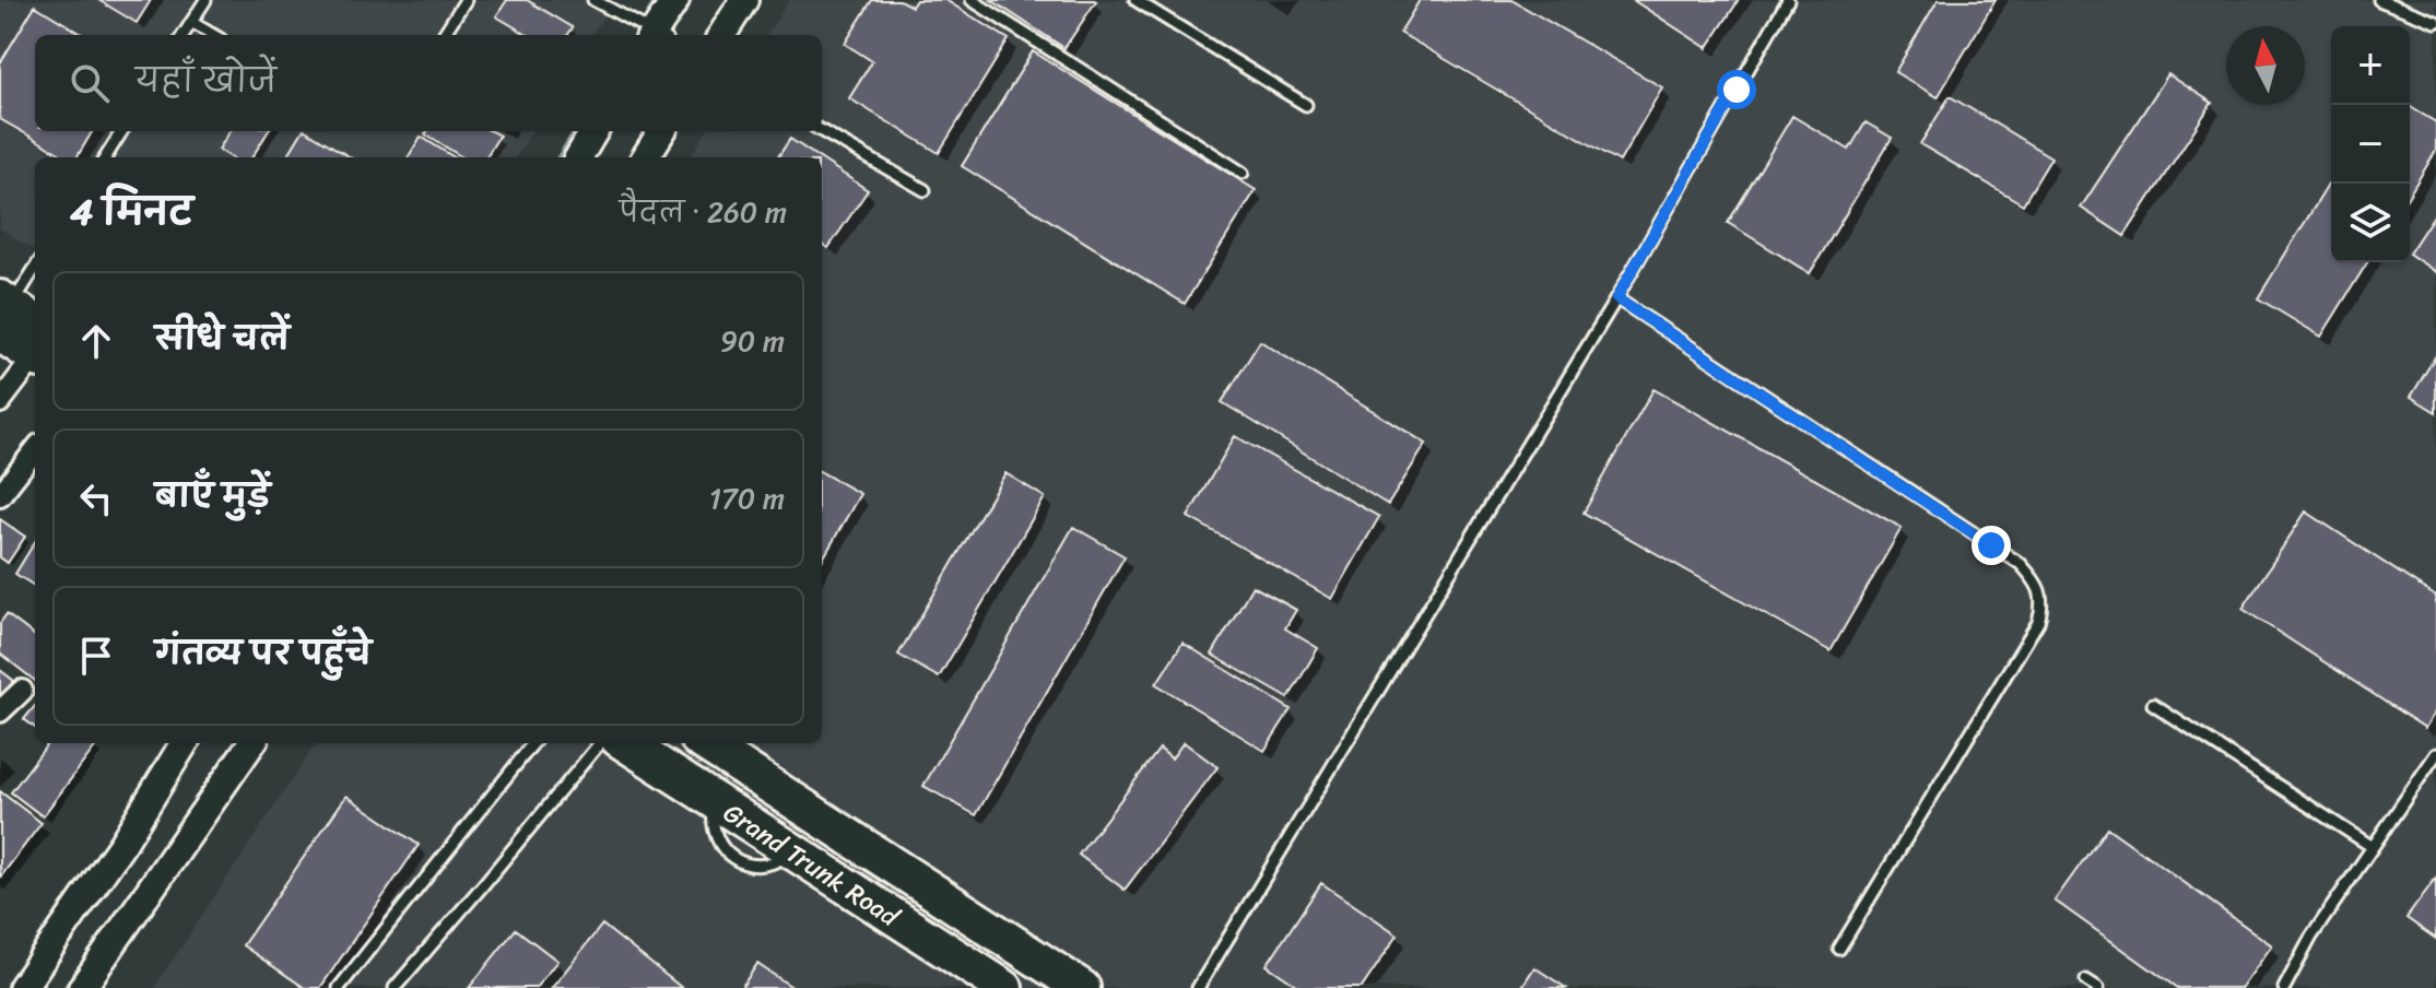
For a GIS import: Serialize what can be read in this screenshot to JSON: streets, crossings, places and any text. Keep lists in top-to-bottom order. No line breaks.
{"streets":{"highway":["Grand Trunk Road"]},"north":"top","page":{"map_buttons":["+","−"],"search":"यहाँ खोजें","heading":["4 मिनट","पैदल · 260 m"],"list":[["सीधे चलें","90 m"],["बाएँ मुड़ें","170 m"],"गंतव्य पर पहुँचे"]}}
